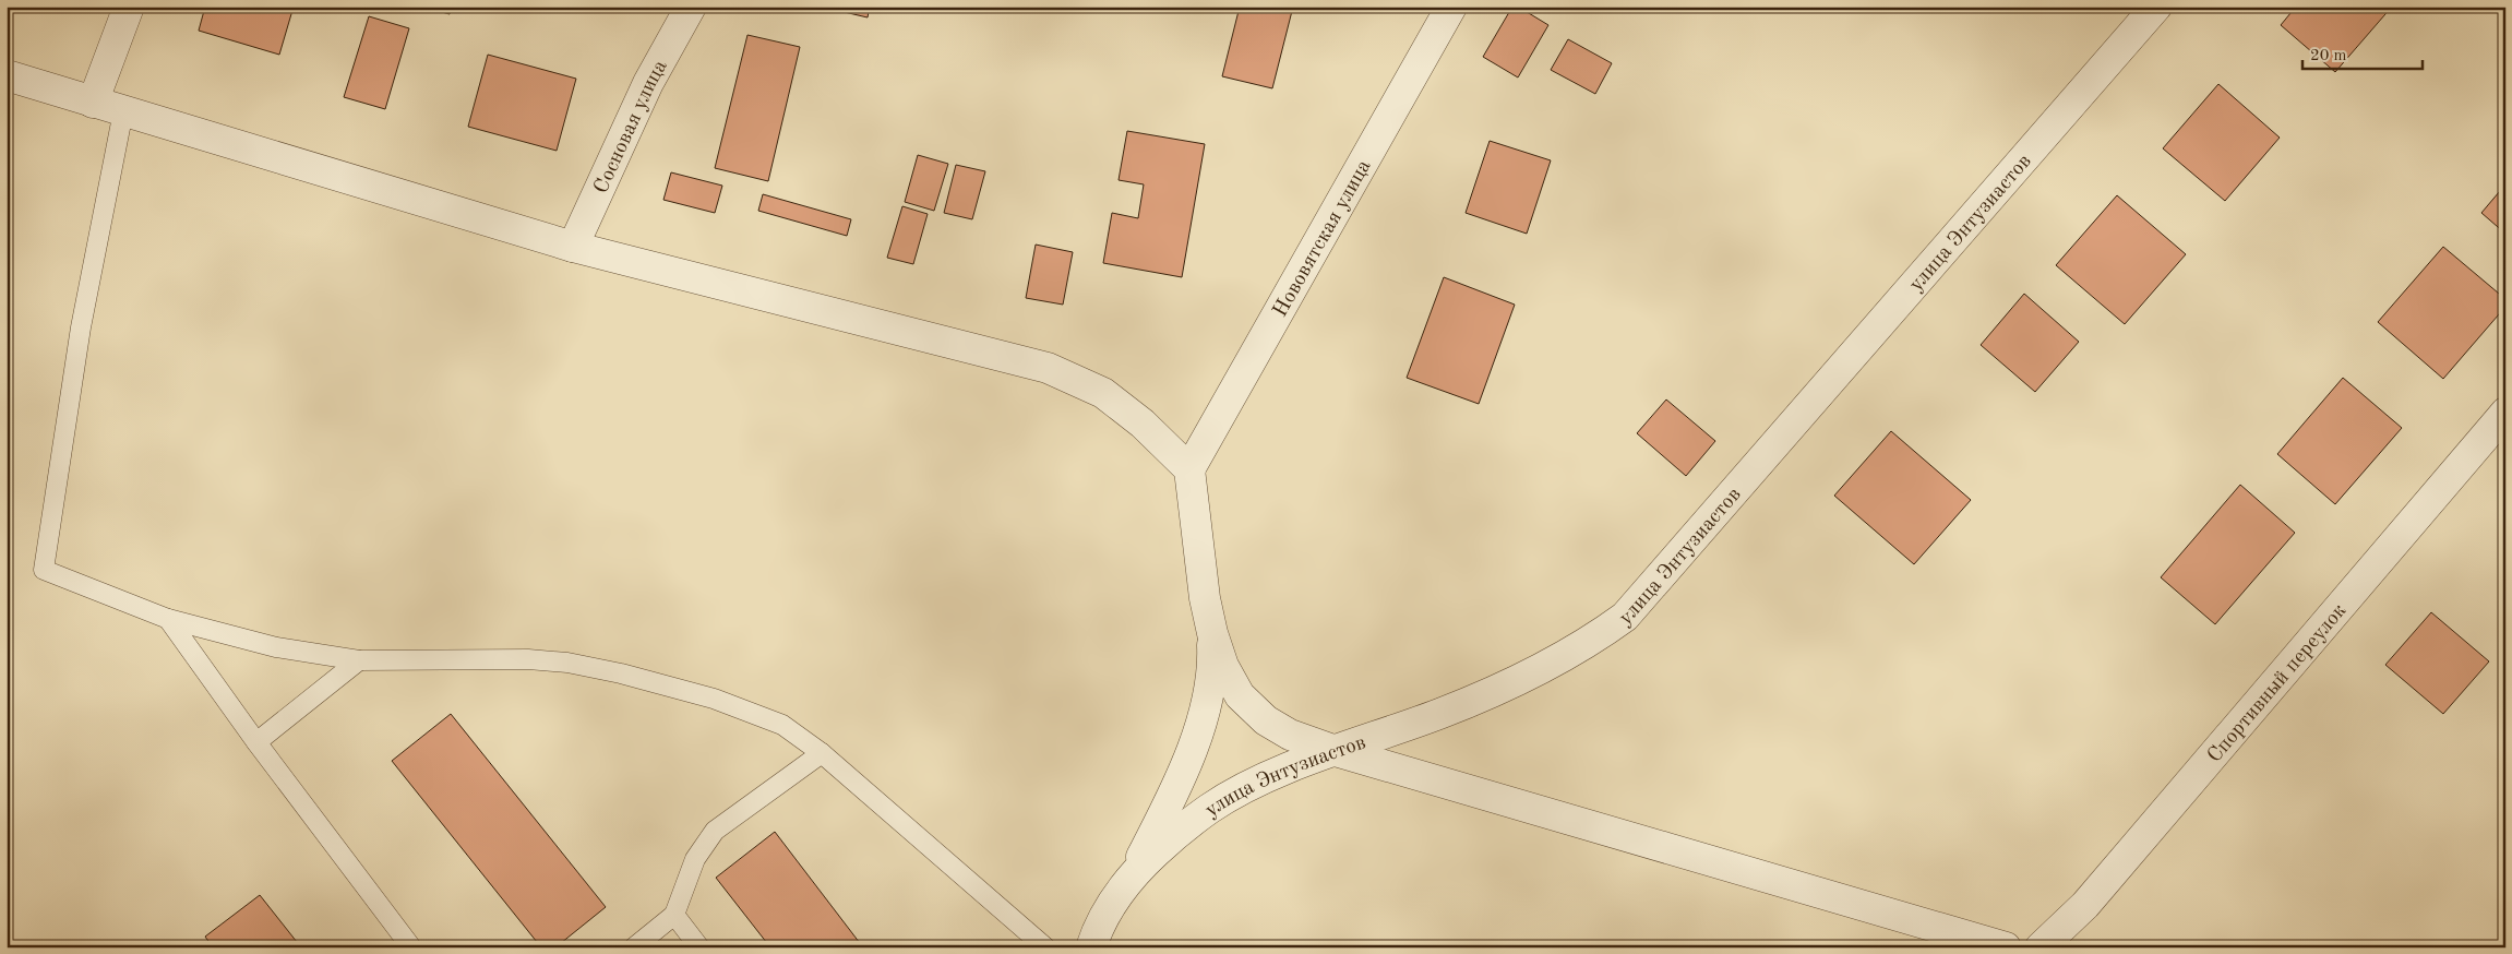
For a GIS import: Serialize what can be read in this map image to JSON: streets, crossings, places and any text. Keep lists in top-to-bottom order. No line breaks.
{"streets":{"street":["Сосновая улица","улица Энтузиастов","Нововятская улица","Спортивный переулок"]},"scale_bar":"20 m"}
